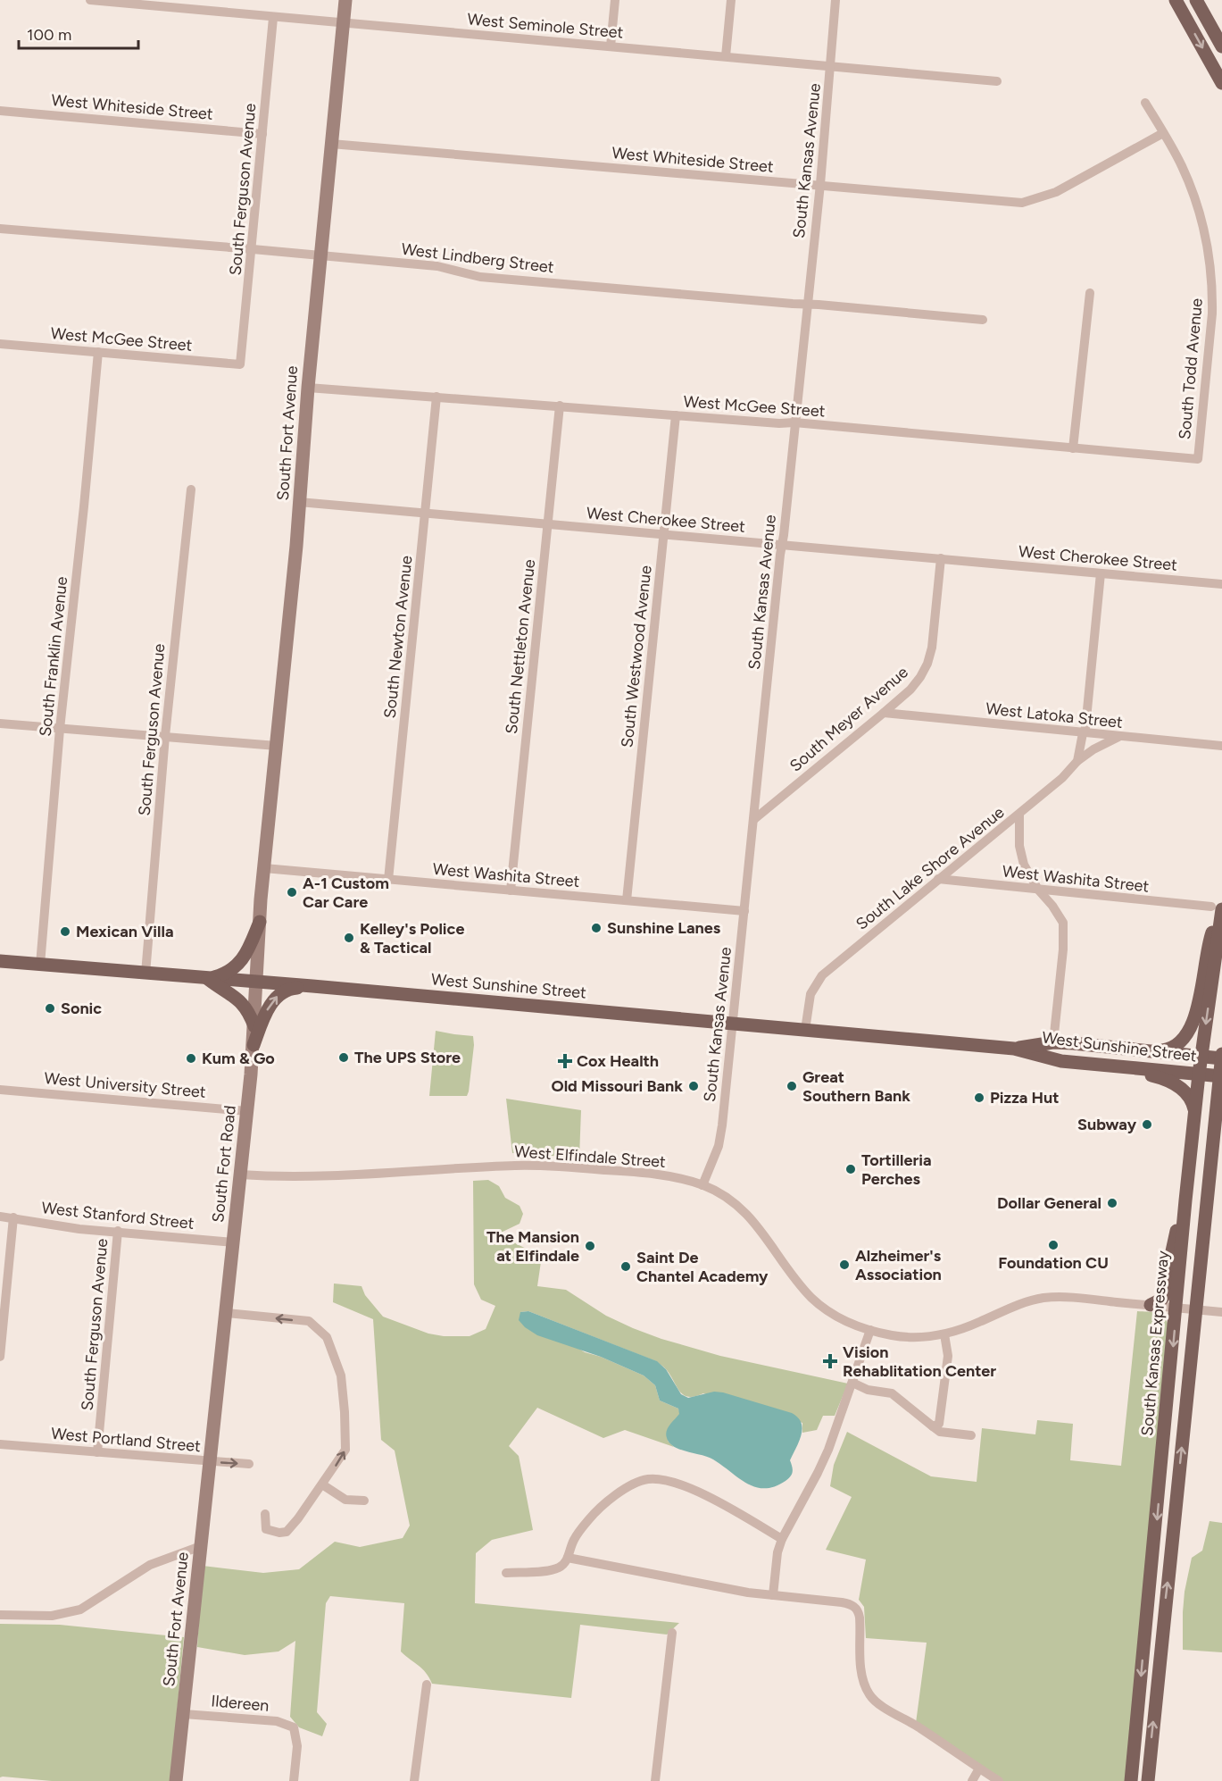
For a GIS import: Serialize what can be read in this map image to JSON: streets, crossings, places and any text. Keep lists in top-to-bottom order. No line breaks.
{"streets":{"main road":["West Sunshine Street","South Kansas Expressway"],"street":["West Seminole Street","West Whiteside Street","South Kansas Avenue","South Ferguson Avenue","West Lindberg Street","West McGee Street","South Todd Avenue","South Fort Avenue","West Cherokee Street","South Newton Avenue","South Nettleton Avenue","South Franklin Avenue","South Westwood Avenue","West Latoka Street","South Meyer Avenue","South Lake Shore Avenue","West Washita Street","West University Street","West Elfindale Street","South Fort Road","West Stanford Street","West Portland Street","Ildereen"]},"crossings":[["West Seminole Street","South Kansas Avenue"],["West Seminole Street","South Ferguson Avenue"],["West Seminole Street","South Fort Avenue"],["West Whiteside Street","South Kansas Avenue"],["West Whiteside Street","South Ferguson Avenue"],["West Whiteside Street","South Todd Avenue"],["West Whiteside Street","South Fort Avenue"],["South Kansas Avenue","West Lindberg Street"],["South Kansas Avenue","West McGee Street"],["South Kansas Avenue","West Cherokee Street"],["South Kansas Avenue","South Meyer Avenue"],["South Kansas Avenue","West Washita Street"],["South Kansas Avenue","West Sunshine Street"],["South Kansas Avenue","West Elfindale Street"],["South Ferguson Avenue","West Lindberg Street"],["South Ferguson Avenue","West McGee Street"],["South Ferguson Avenue","West Sunshine Street"],["South Ferguson Avenue","West Stanford Street"],["South Ferguson Avenue","West Portland Street"],["West Lindberg Street","South Fort Avenue"],["West McGee Street","South Todd Avenue"],["West McGee Street","South Fort Avenue"],["West McGee Street","South Newton Avenue"],["West McGee Street","South Nettleton Avenue"],["West McGee Street","South Franklin Avenue"],["West McGee Street","South Westwood Avenue"],["South Fort Avenue","West Cherokee Street"],["South Fort Avenue","West Washita Street"],["South Fort Avenue","South Fort Road"],["South Fort Avenue","West Portland Street"],["South Fort Avenue","Ildereen"],["West Cherokee Street","South Newton Avenue"],["West Cherokee Street","South Nettleton Avenue"],["West Cherokee Street","South Westwood Avenue"],["West Cherokee Street","South Meyer Avenue"],["South Newton Avenue","West Washita Street"],["South Nettleton Avenue","West Washita Street"],["South Franklin Avenue","West Sunshine Street"],["South Westwood Avenue","West Washita Street"],["West Latoka Street","South Meyer Avenue"],["West Latoka Street","South Lake Shore Avenue"],["South Lake Shore Avenue","West Washita Street"],["South Lake Shore Avenue","West Sunshine Street"],["West Washita Street","South Fort Road"],["West Washita Street","South Kansas Expressway"],["West Sunshine Street","South Fort Road"],["West Sunshine Street","South Kansas Expressway"],["West University Street","South Fort Road"],["West Elfindale Street","South Fort Road"],["West Elfindale Street","South Kansas Expressway"],["South Fort Road","West Stanford Street"],["South Fort Road","West Portland Street"]],"places":{"other":["A-1 Custom Car Care","Sunshine Lanes","Mexican Villa","Kelley's Police & Tactical","Sonic","The UPS Store","Kum & Go","Old Missouri Bank","Great Southern Bank","Pizza Hut","Subway","Tortilleria Perches","Dollar General","Foundation CU","The Mansion at Elfindale","Alzheimer's Association","Saint De Chantel Academy"],"health":["Cox Health","Vision Rehablitation Center"]},"scale_bar":"100 m"}
